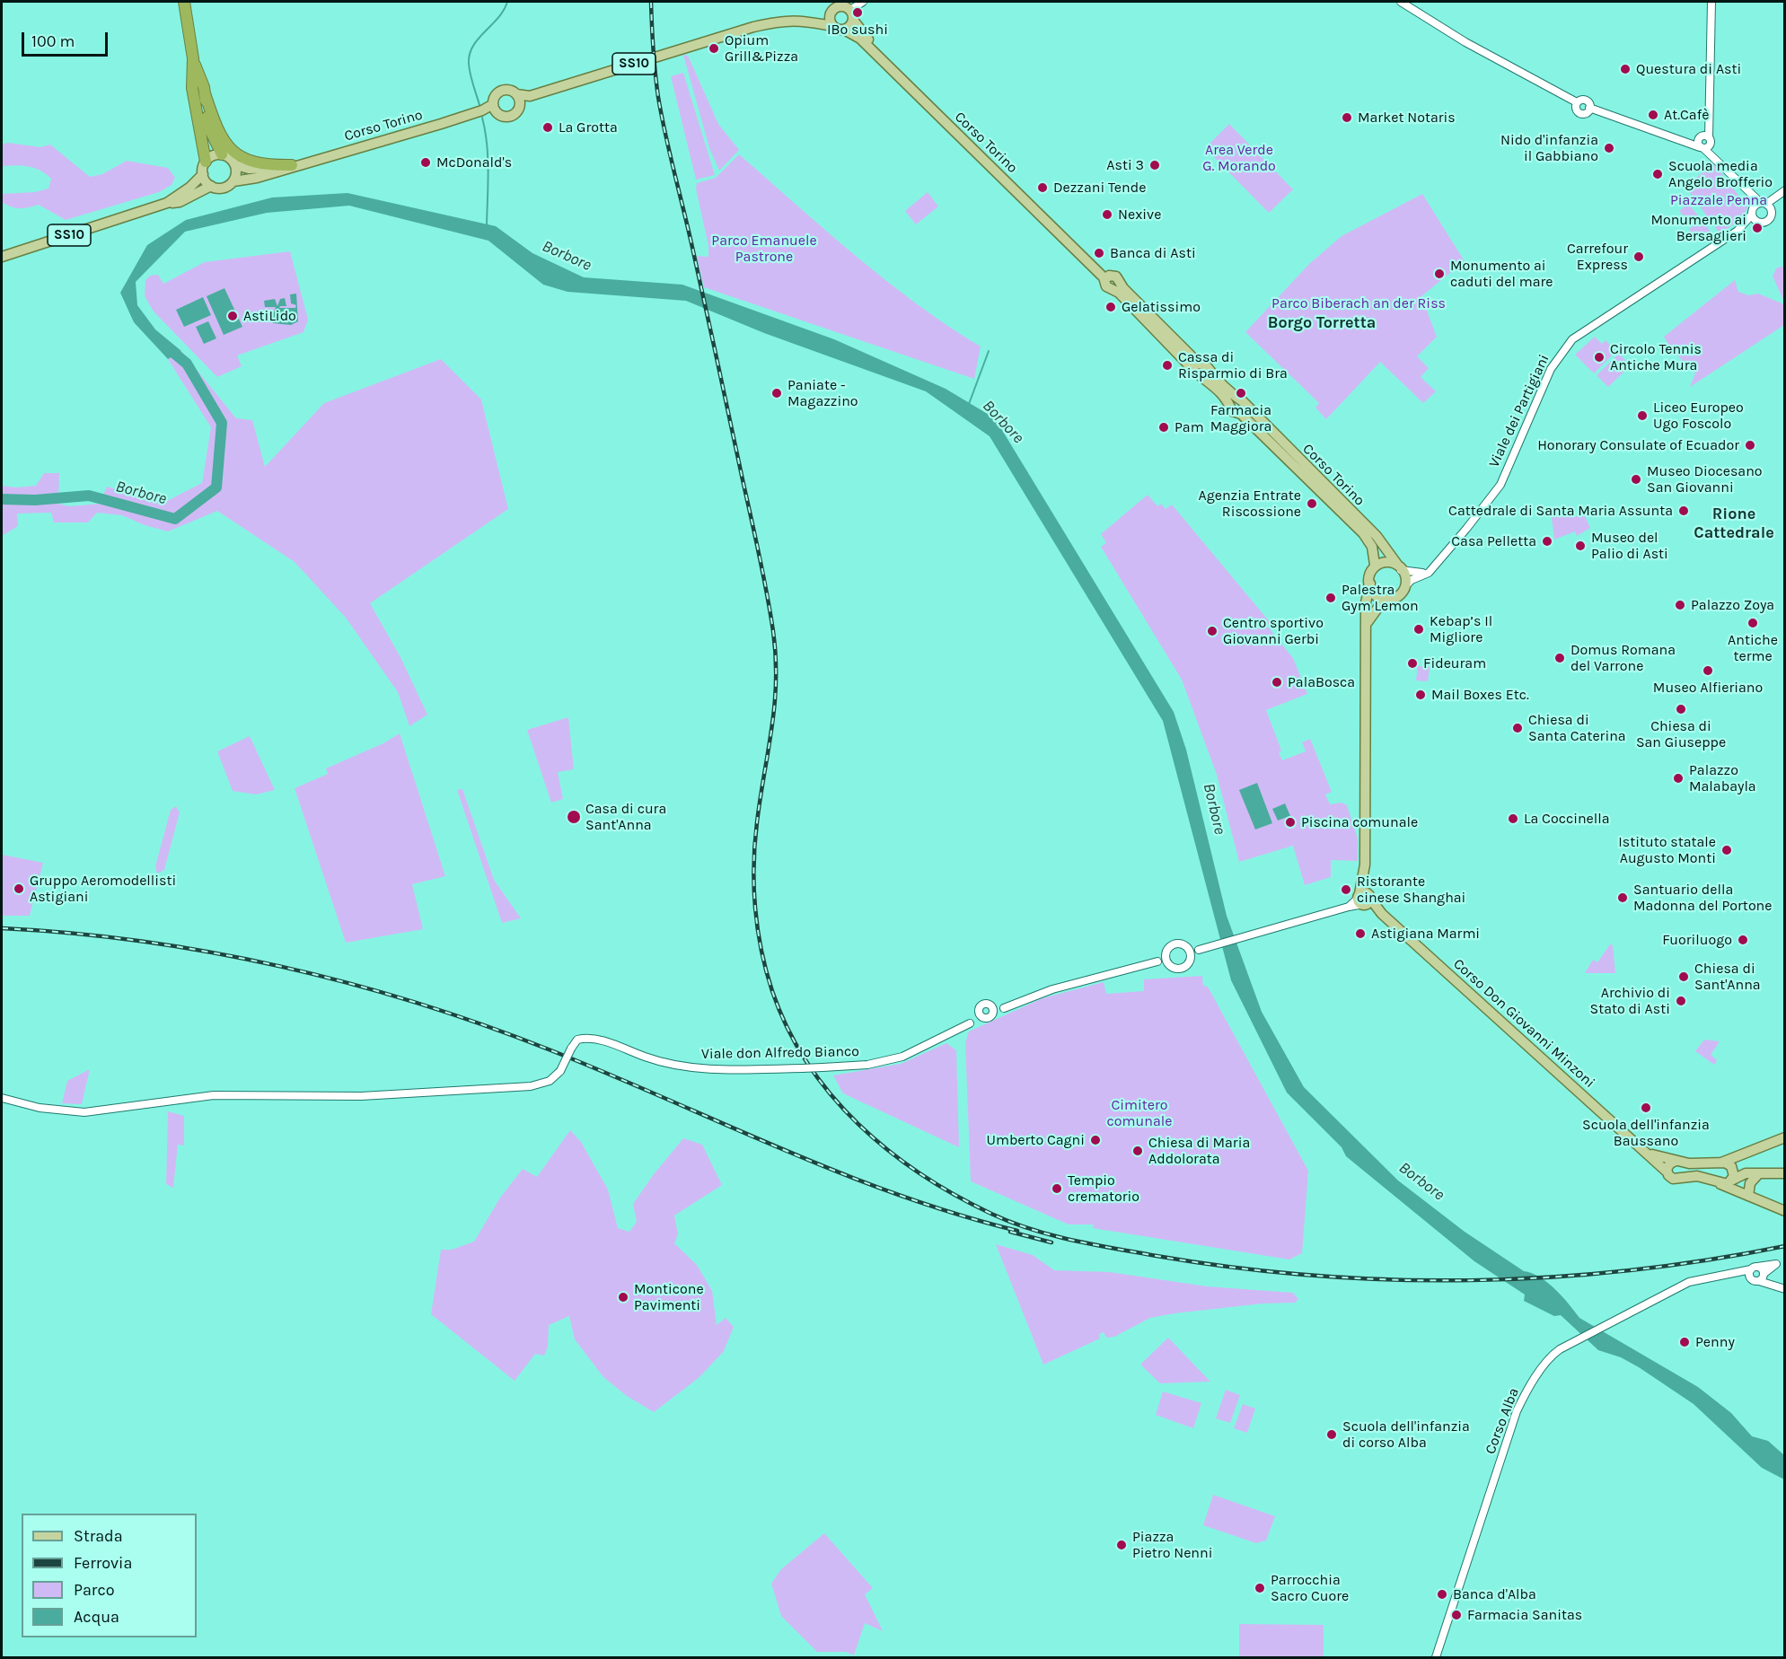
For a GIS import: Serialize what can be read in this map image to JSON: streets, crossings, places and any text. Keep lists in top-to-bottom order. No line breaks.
{"streets":{"main road":["SS10","Corso Torino","Corso Don Giovanni Minzoni"],"street":["Viale dei Partigiani","Viale don Alfredo Bianco","Corso Alba"]},"crossings":[["Corso Torino","Viale dei Partigiani"],["Corso Torino","Corso Don Giovanni Minzoni"],["Viale dei Partigiani","Corso Don Giovanni Minzoni"]],"districts":["Borgo Torretta","Rione Cattedrale"],"water":["Borbore"],"parks":["Area Verde G. Morando","Piazzale Penna","Parco Emanuele Pastrone","Parco Biberach an der Riss","Cimitero comunale"],"places":["IBo sushi","Opium Grill&Pizza","Questura di Asti","At.Cafè","Market Notaris","La Grotta","Nido d'infanzia il Gabbiano","McDonald's","Asti 3","Scuola media Angelo Brofferio","Dezzani Tende","Nexive","Monumento ai Bersaglieri","Banca di Asti","Carrefour Express","Monumento ai caduti del mare","Gelatissimo","AstiLido","Circolo Tennis Antiche Mura","Cassa di Risparmio di Bra","Paniate - Magazzino","Farmacia Maggiora","Liceo Europeo Ugo Foscolo","Pam","Honorary Consulate of Ecuador","Museo Diocesano San Giovanni","Agenzia Entrate Riscossione","Cattedrale di Santa Maria Assunta","Casa Pelletta","Museo del Palio di Asti","Palestra Gym Lemon","Palazzo Zoya","Antiche terme","Kebap’s Il Migliore","Centro sportivo Giovanni Gerbi","Domus Romana del Varrone","Fideuram","Museo Alfieriano","PalaBosca","Mail Boxes Etc.","Chiesa di San Giuseppe","Chiesa di Santa Caterina","Palazzo Malabayla","Casa di cura Sant'Anna","La Coccinella","Piscina comunale","Istituto statale Augusto Monti","Gruppo Aeromodellisti Astigiani","Ristorante cinese Shanghai","Santuario della Madonna del Portone","Astigiana Marmi","Fuoriluogo","Chiesa di Sant'Anna","Archivio di Stato di Asti","Scuola dell'infanzia Baussano","Umberto Cagni","Chiesa di Maria Addolorata","Tempio crematorio","Monticone Pavimenti","Penny","Scuola dell'infanzia di corso Alba","Piazza Pietro Nenni","Parrocchia Sacro Cuore","Banca d'Alba","Farmacia Sanitas"],"legend":["Strada","Ferrovia","Parco","Acqua"],"scale_bar":"100 m"}
